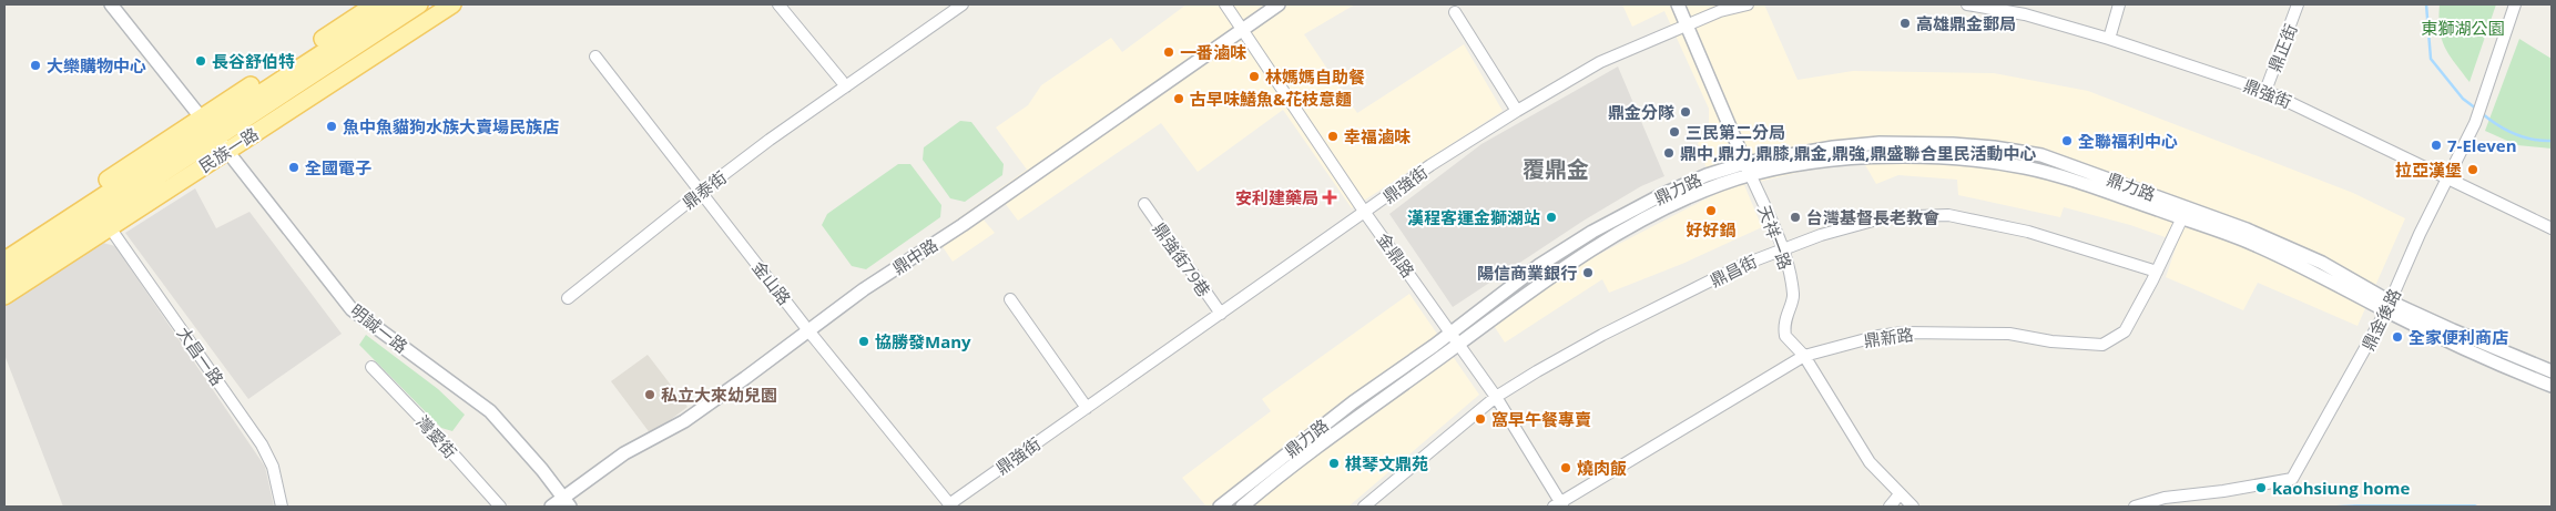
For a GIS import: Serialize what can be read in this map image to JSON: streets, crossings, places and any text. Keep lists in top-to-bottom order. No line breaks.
{"streets":{"main road":["民族一路"],"street":["鼎正街","鼎強街","鼎力路","鼎泰街","天祥一路","金鼎路","鼎中路","鼎強街79巷","鼎昌街","金山路","鼎金後路","明誠一路","鼎新路","大昌一路","灣愛街"]},"crossings":[["鼎正街","鼎強街"],["鼎強街","天祥一路"],["鼎強街","金鼎路"],["鼎強街","鼎強街79巷"],["鼎強街","金山路"],["鼎強街","鼎金後路"],["民族一路","明誠一路"],["民族一路","大昌一路"],["鼎力路","天祥一路"],["鼎力路","金鼎路"],["鼎力路","鼎金後路"],["鼎力路","鼎新路"],["鼎泰街","金山路"],["天祥一路","鼎昌街"],["天祥一路","鼎新路"],["金鼎路","鼎中路"],["金鼎路","鼎昌街"],["金鼎路","鼎新路"],["鼎中路","金山路"],["鼎中路","明誠一路"],["鼎昌街","鼎新路"]],"districts":["覆鼎金"],"parks":["東獅湖公園"],"places":{"other":["高雄鼎金郵局","一番滷味","長谷舒伯特","大樂購物中心","林媽媽自助餐","古早味鱔魚&花枝意麵","鼎金分隊","魚中魚貓狗水族大賣場民族店","三民第二分局","幸福滷味","全聯福利中心","7-Eleven","鼎中,鼎力,鼎膝,鼎金,鼎強,鼎盛聯合里民活動中心","全國電子","拉亞漢堡","好好鍋","漢程客運金獅湖站","台灣基督長老教會","陽信商業銀行","全家便利商店","協勝發Many","私立大來幼兒園","窩早午餐專賣","棋琴文鼎苑","燒肉飯","kaohsiung home"],"health":["安利建藥局"]}}
